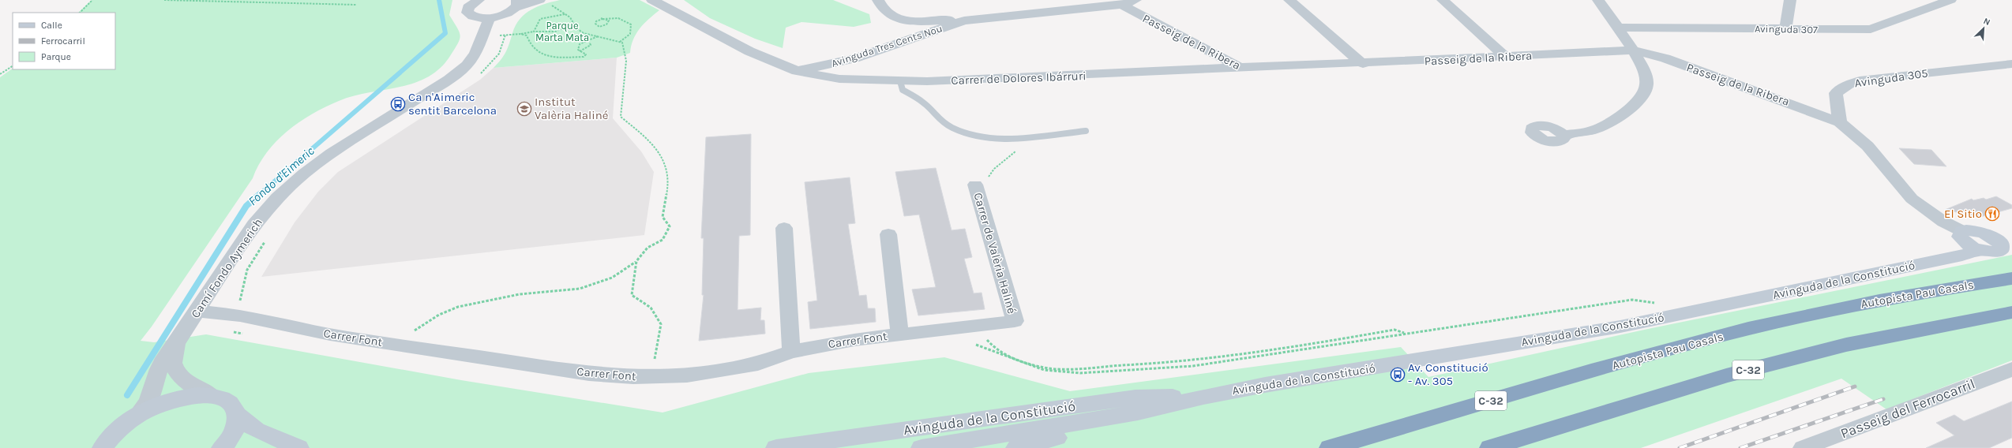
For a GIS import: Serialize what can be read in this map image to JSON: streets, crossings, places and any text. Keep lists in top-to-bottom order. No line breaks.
{"streets":{"highway":["Autopista Pau Casals","C-32"],"street":["Avinguda 307","Passeig de la Ribera","Avinguda Tres Cents Nou","Carrer de Dolores Ibárruri","Avinguda 305","Carrer de Valèria Haliné","Camí Fondo Aymerich","Avinguda de la Constitució","Carrer Font","Passeig del Ferrocarril"]},"crossings":[["Passeig de la Ribera","Avinguda Tres Cents Nou"],["Passeig de la Ribera","Carrer de Dolores Ibárruri"],["Passeig de la Ribera","Avinguda 305"],["Avinguda Tres Cents Nou","Carrer de Dolores Ibárruri"],["Carrer de Valèria Haliné","Carrer Font"],["Camí Fondo Aymerich","Carrer Font"]],"water":["Fondo d'Eimeric"],"parks":["Parque Marta Mata"],"places":{"bus stop":["Ca n'Aimeric sentit Barcelona","Av. Constitució - Av. 305"],"school or university":["Institut Valèria Haliné"],"restaurant":["El Sitio"]},"legend":["Calle","Ferrocarril","Parque"],"north":"top right"}
